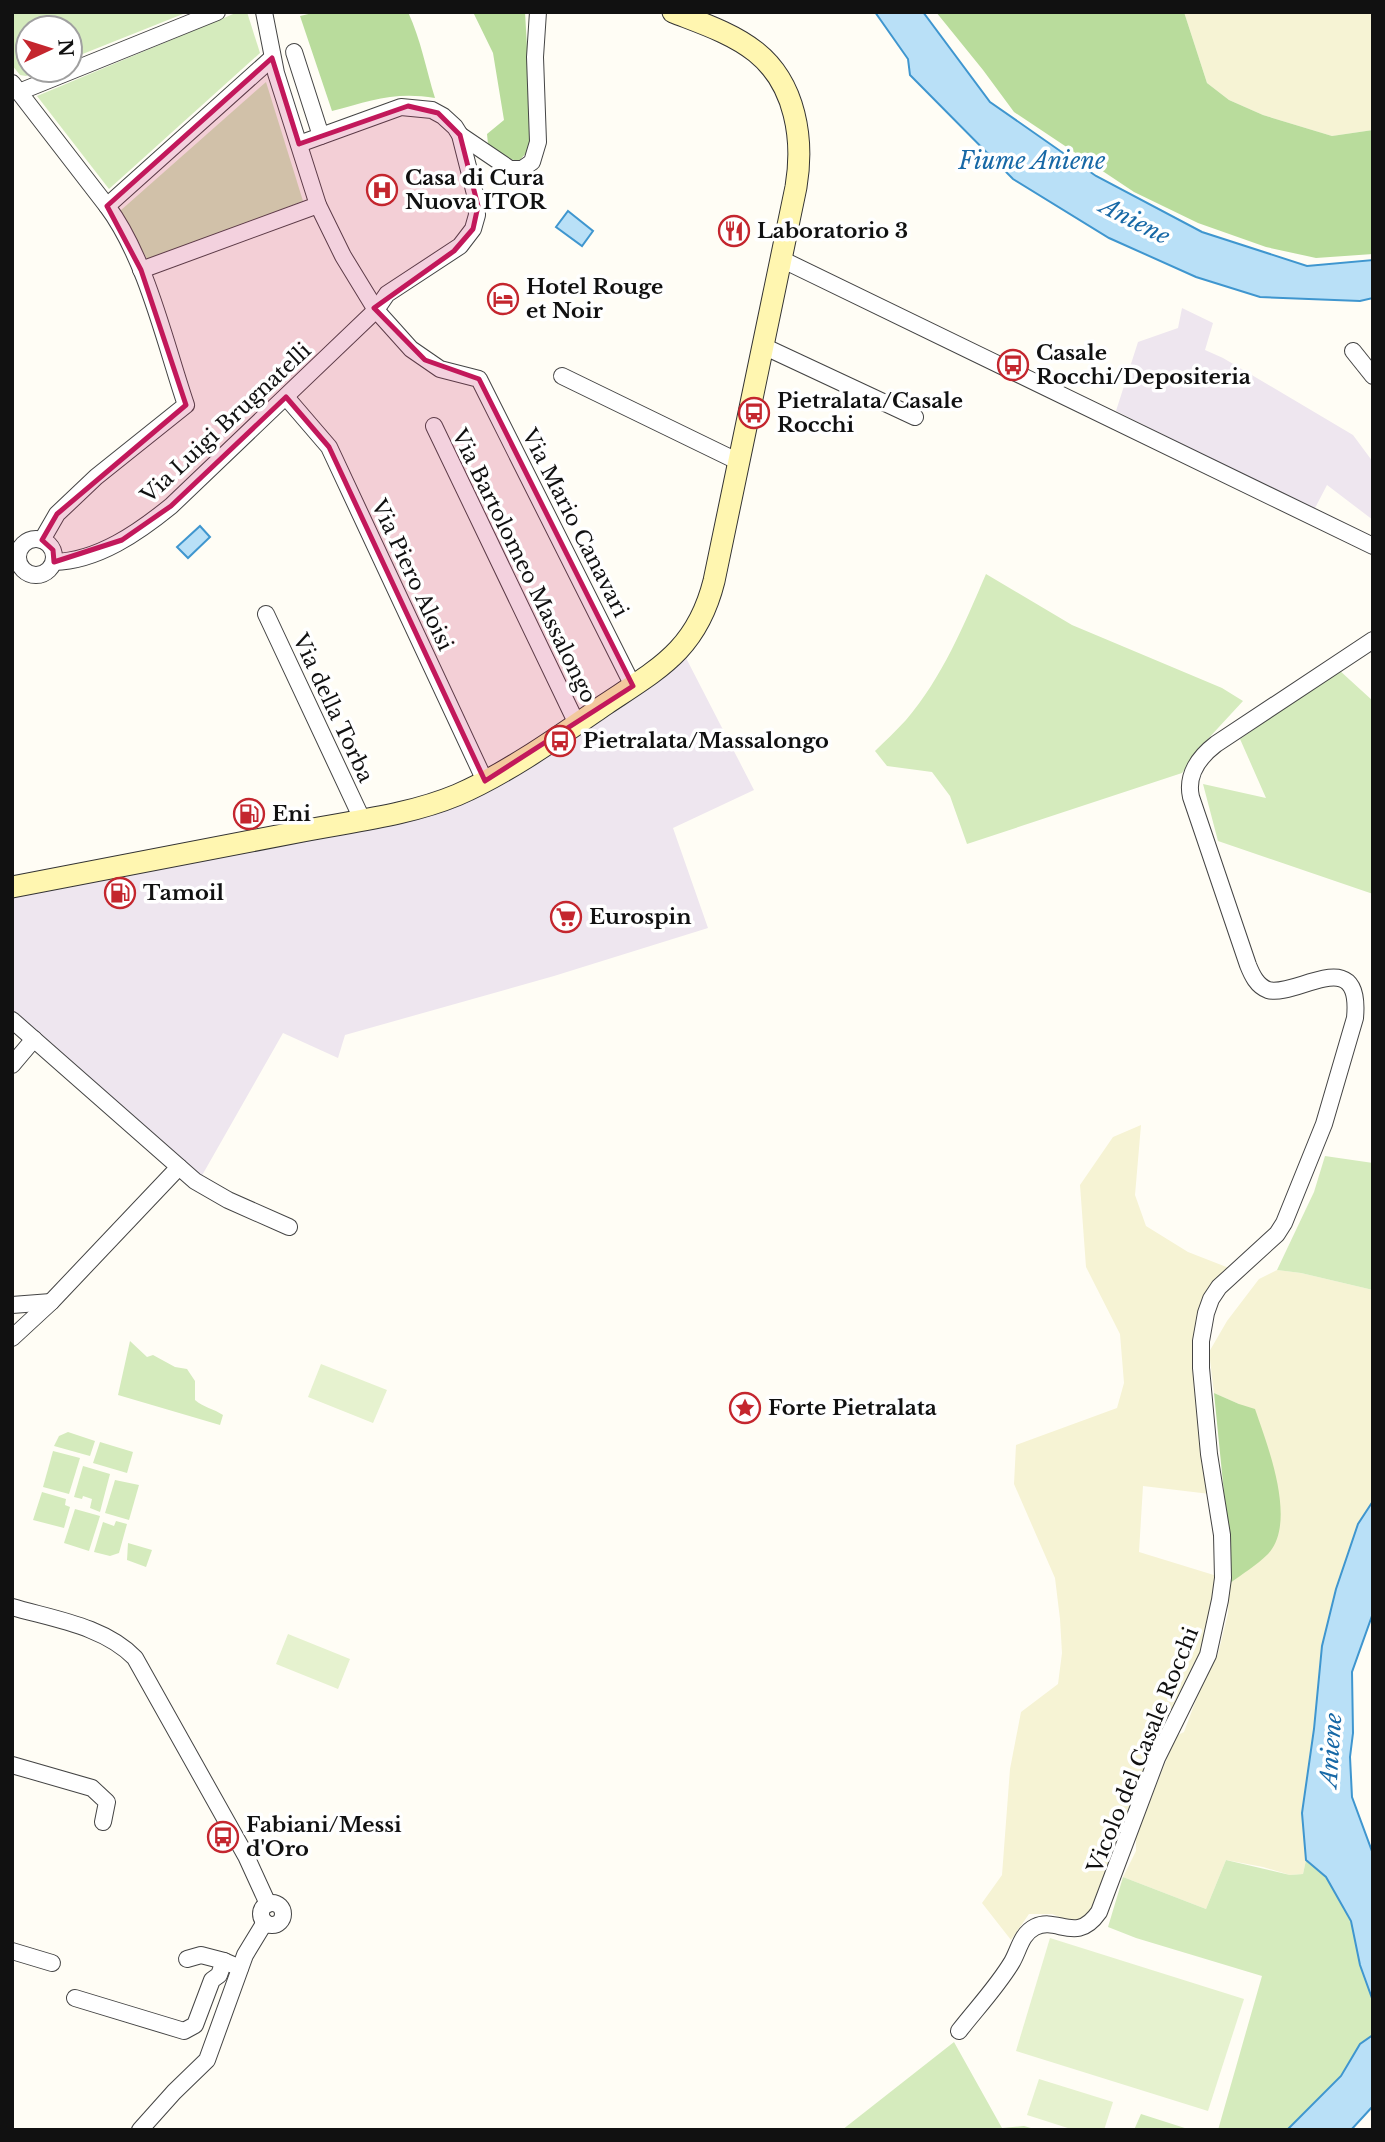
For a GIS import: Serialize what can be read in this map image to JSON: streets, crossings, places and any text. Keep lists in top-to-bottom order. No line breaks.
{"streets":{"street":["Via Luigi Brugnatelli","Via Mario Canavari","Via Bartolomeo Massalongo","Via Piero Aloisi","Via della Torba","Vicolo del Casale Rocchi"]},"crossings":[["Via Luigi Brugnatelli","Via Mario Canavari"],["Via Luigi Brugnatelli","Via Piero Aloisi"]],"water":["Fiume Aniene","Aniene"],"places":{"hospital":["Casa di Cura Nuova ITOR"],"restaurant":["Laboratorio 3"],"hotel":["Hotel Rouge et Noir"],"bus stop":["Casale Rocchi/Depositeria","Pietralata/Casale Rocchi","Pietralata/Massalongo","Fabiani/Messi d'Oro"],"fuel station":["Eni","Tamoil"],"supermarket":["Eurospin"],"place":["Forte Pietralata"]},"north":"right"}
